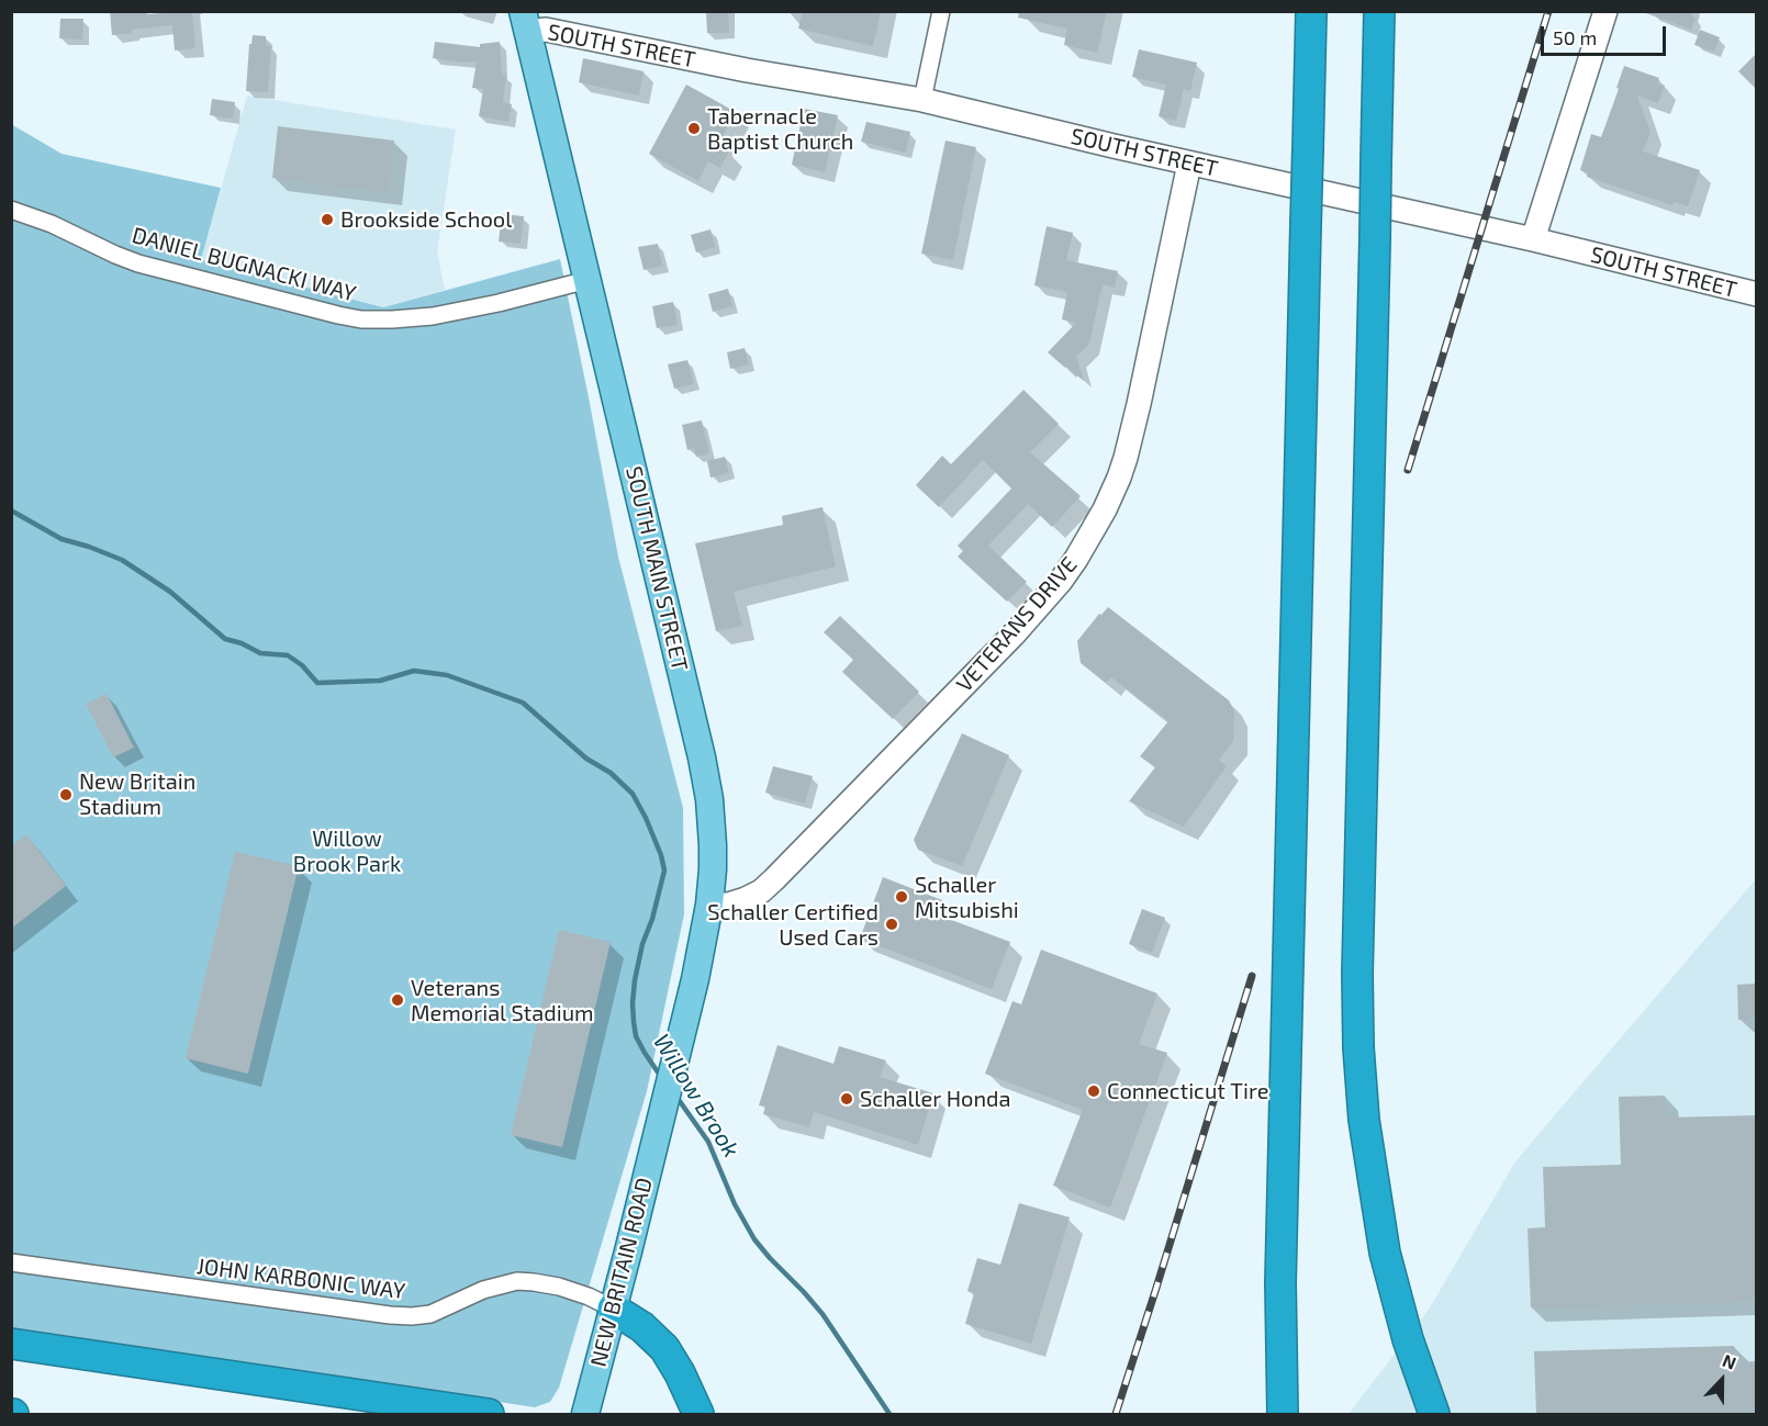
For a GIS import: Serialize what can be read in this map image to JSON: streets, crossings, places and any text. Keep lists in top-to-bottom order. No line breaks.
{"streets":{"main road":["SOUTH STREET","SOUTH MAIN STREET","VETERANS DRIVE","NEW BRITAIN ROAD"],"street":["DANIEL BUGNACKI WAY","JOHN KARBONIC WAY"]},"crossings":[["SOUTH STREET","SOUTH MAIN STREET"],["SOUTH STREET","VETERANS DRIVE"],["DANIEL BUGNACKI WAY","SOUTH MAIN STREET"],["SOUTH MAIN STREET","VETERANS DRIVE"],["SOUTH MAIN STREET","NEW BRITAIN ROAD"],["NEW BRITAIN ROAD","JOHN KARBONIC WAY"]],"water":["Willow Brook"],"parks":["Willow Brook Park"],"places":["Tabernacle Baptist Church","Brookside School","New Britain Stadium","Schaller Mitsubishi","Schaller Certified Used Cars","Veterans Memorial Stadium","Connecticut Tire","Schaller Honda"],"scale_bar":"50 m","north":"top"}
